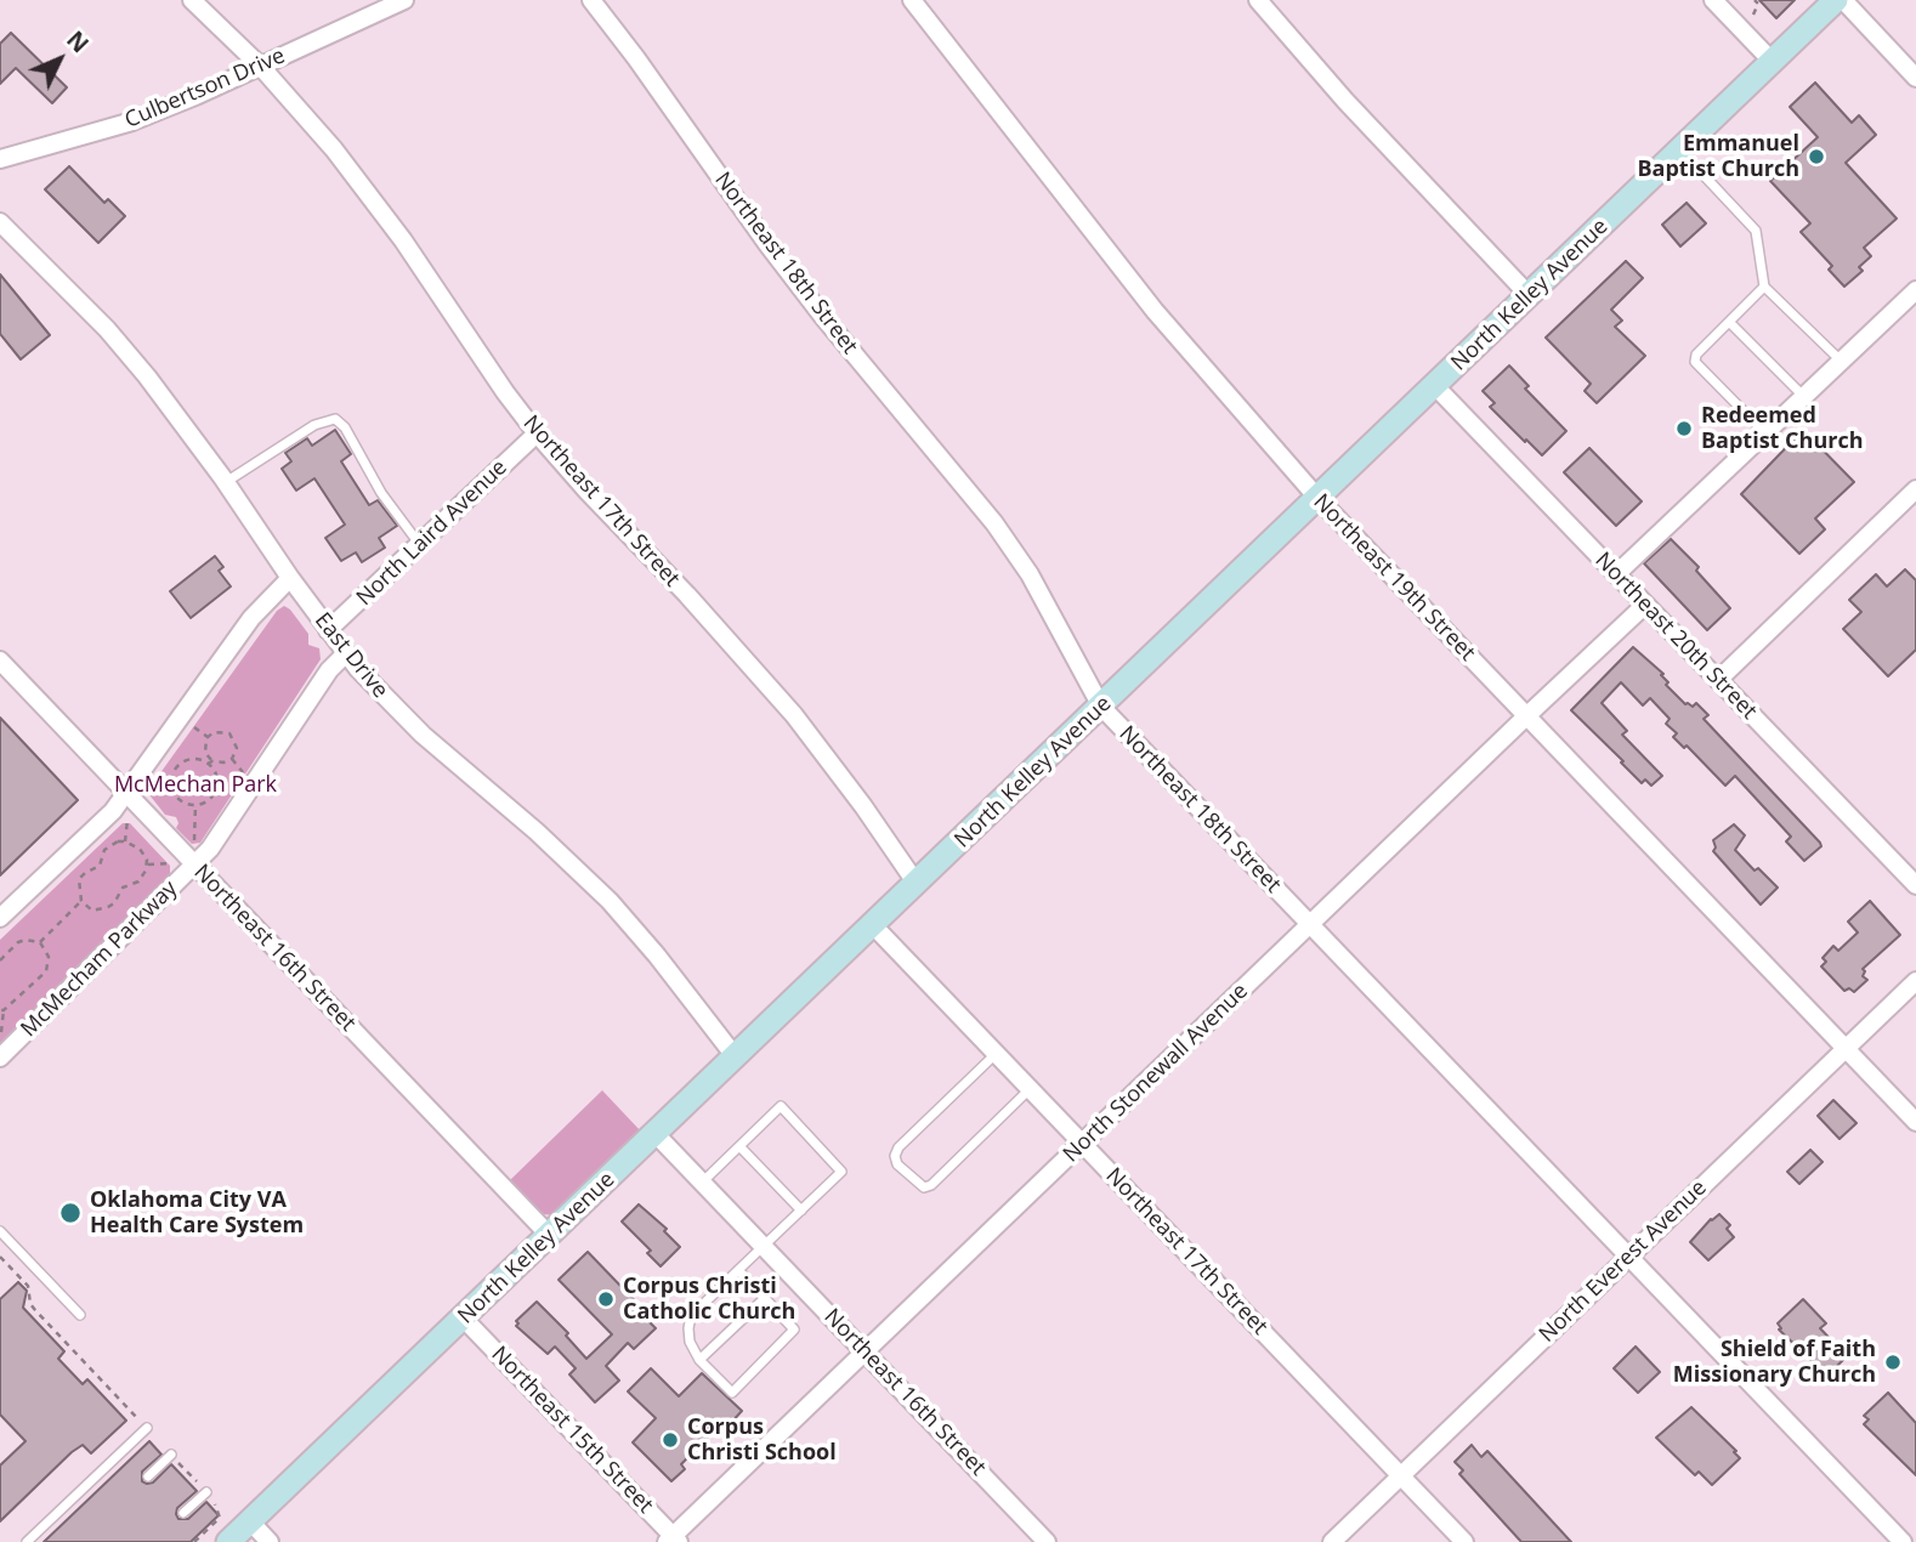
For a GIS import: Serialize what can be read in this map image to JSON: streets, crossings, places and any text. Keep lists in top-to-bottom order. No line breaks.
{"streets":{"street":["Culbertson Drive","Northeast 18th Street","North Kelley Avenue","Northeast 17th Street","North Laird Avenue","Northeast 19th Street","Northeast 20th Street","East Drive","Northeast 16th Street","McMecham Parkway","North Stonewall Avenue","North Everest Avenue","Northeast 15th Street"]},"crossings":[["Culbertson Drive","Northeast 17th Street"],["Northeast 18th Street","North Kelley Avenue"],["Northeast 18th Street","North Stonewall Avenue"],["Northeast 18th Street","North Everest Avenue"],["North Kelley Avenue","Northeast 17th Street"],["North Kelley Avenue","Northeast 19th Street"],["North Kelley Avenue","Northeast 20th Street"],["North Kelley Avenue","East Drive"],["North Kelley Avenue","Northeast 16th Street"],["North Kelley Avenue","Northeast 15th Street"],["Northeast 17th Street","North Laird Avenue"],["Northeast 17th Street","North Stonewall Avenue"],["Northeast 17th Street","North Everest Avenue"],["North Laird Avenue","East Drive"],["Northeast 19th Street","North Stonewall Avenue"],["Northeast 19th Street","North Everest Avenue"],["Northeast 20th Street","North Stonewall Avenue"],["East Drive","McMecham Parkway"],["Northeast 16th Street","McMecham Parkway"],["Northeast 16th Street","North Stonewall Avenue"],["North Stonewall Avenue","Northeast 15th Street"]],"parks":["McMechan Park"],"places":["Emmanuel Baptist Church","Redeemed Baptist Church","Oklahoma City VA Health Care System","Corpus Christi Catholic Church","Shield of Faith Missionary Church","Corpus Christi School"],"north":"top right"}
